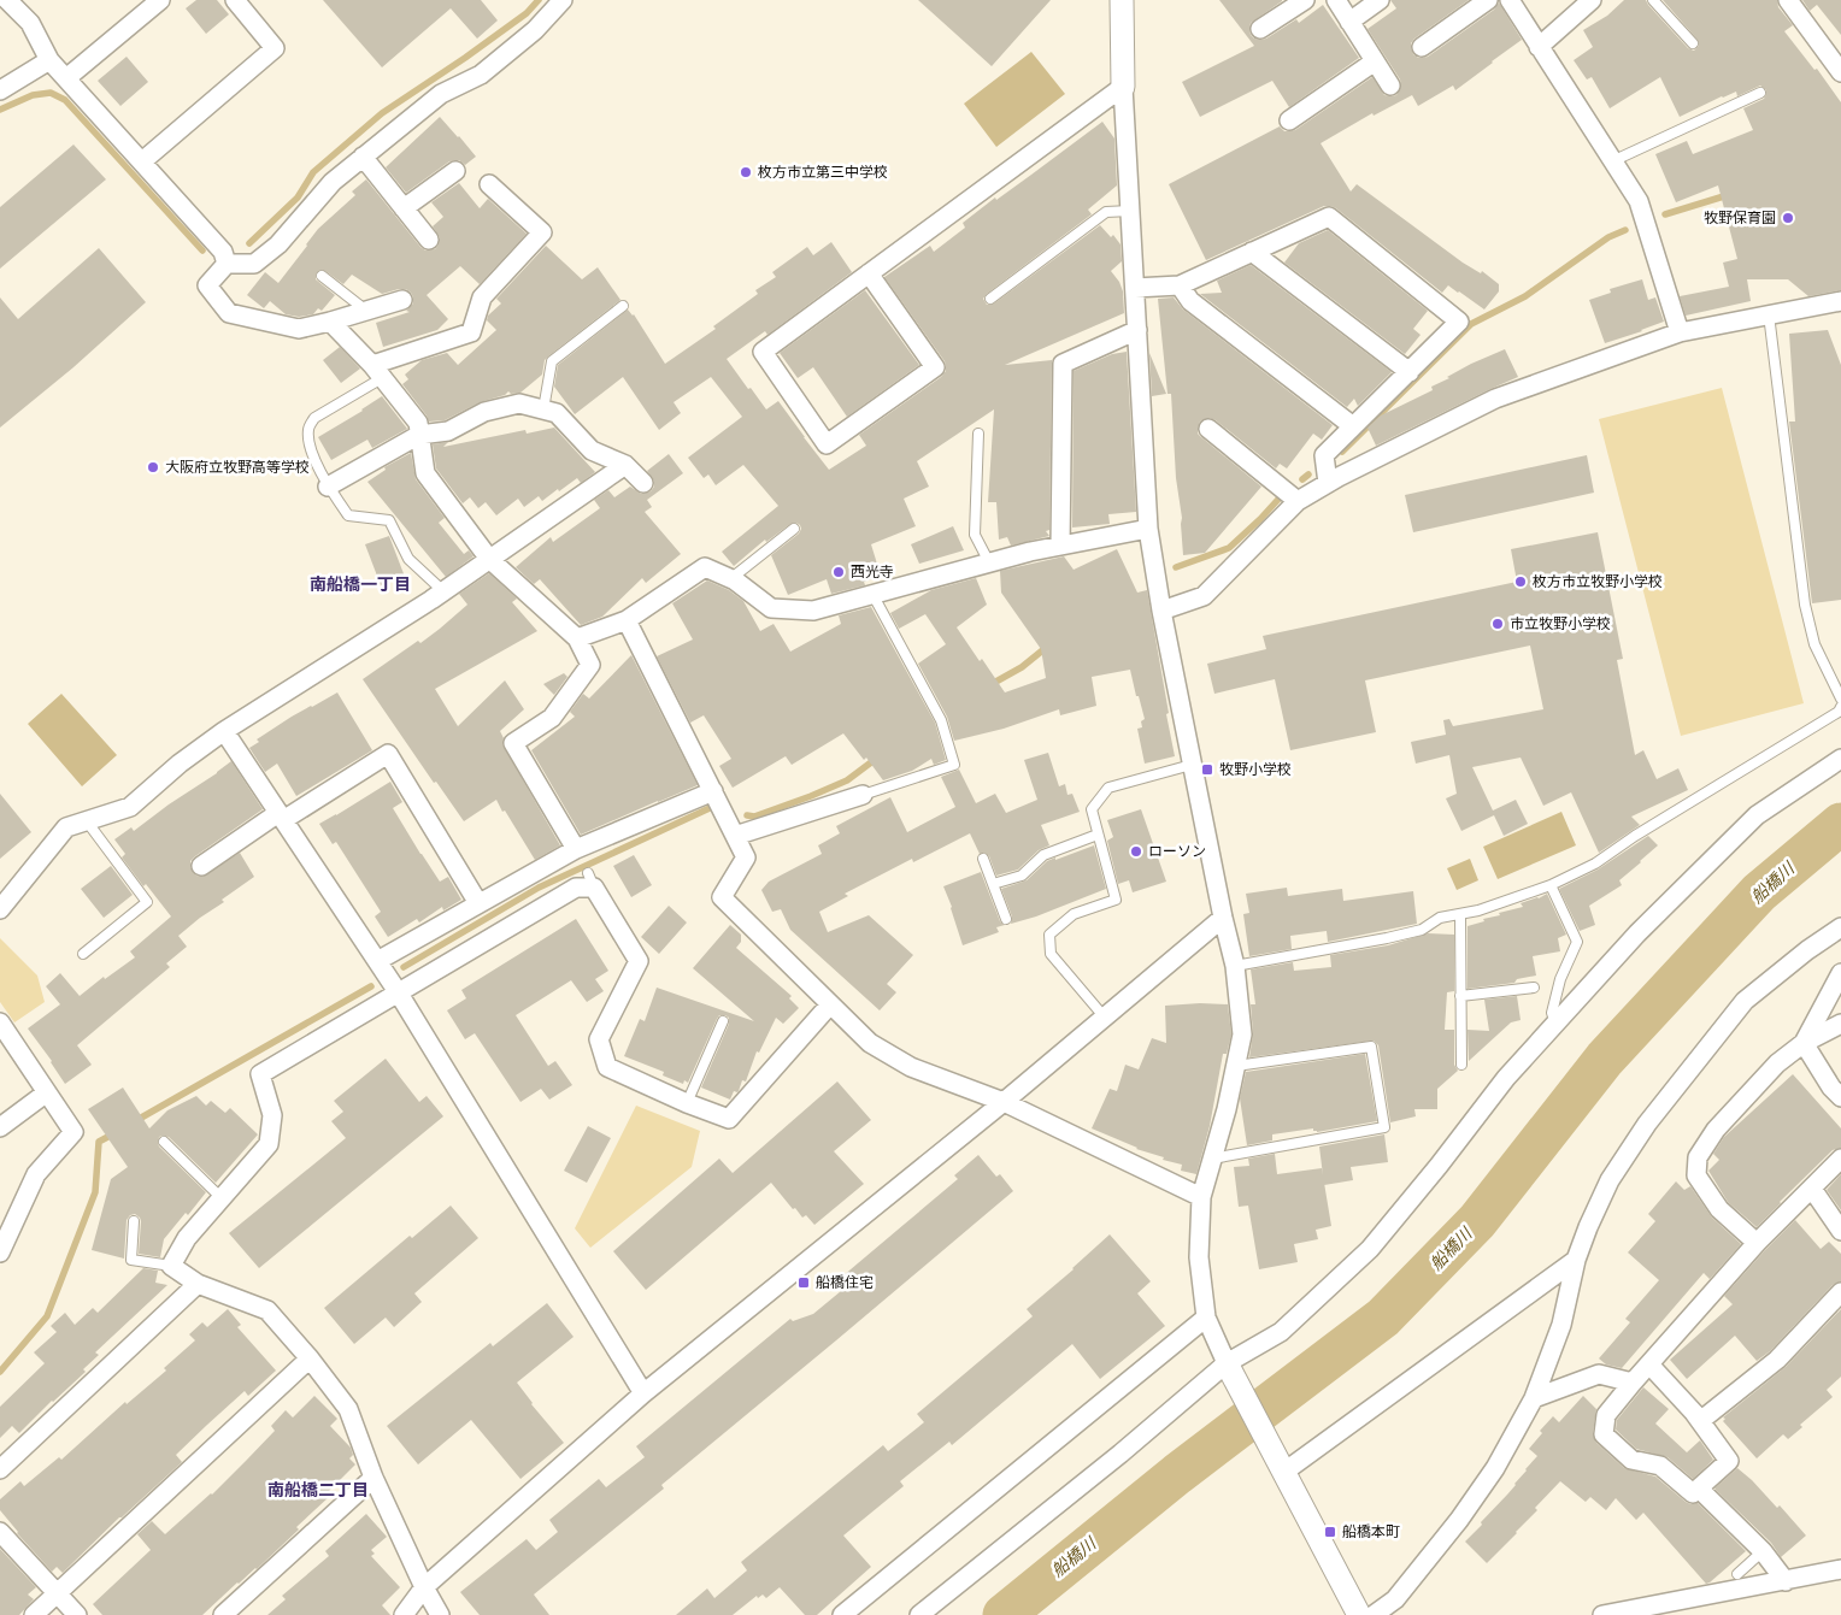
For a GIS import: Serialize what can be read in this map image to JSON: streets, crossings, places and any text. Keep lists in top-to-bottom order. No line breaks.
{"districts":["南船橋一丁目","南船橋二丁目"],"water":["船橋川"],"places":{"other":["枚方市立第三中学校","牧野保育園","大阪府立牧野高等学校","西光寺","枚方市立牧野小学校","市立牧野小学校","ローソン"],"transit":["牧野小学校","船橋住宅","船橋本町"]}}
